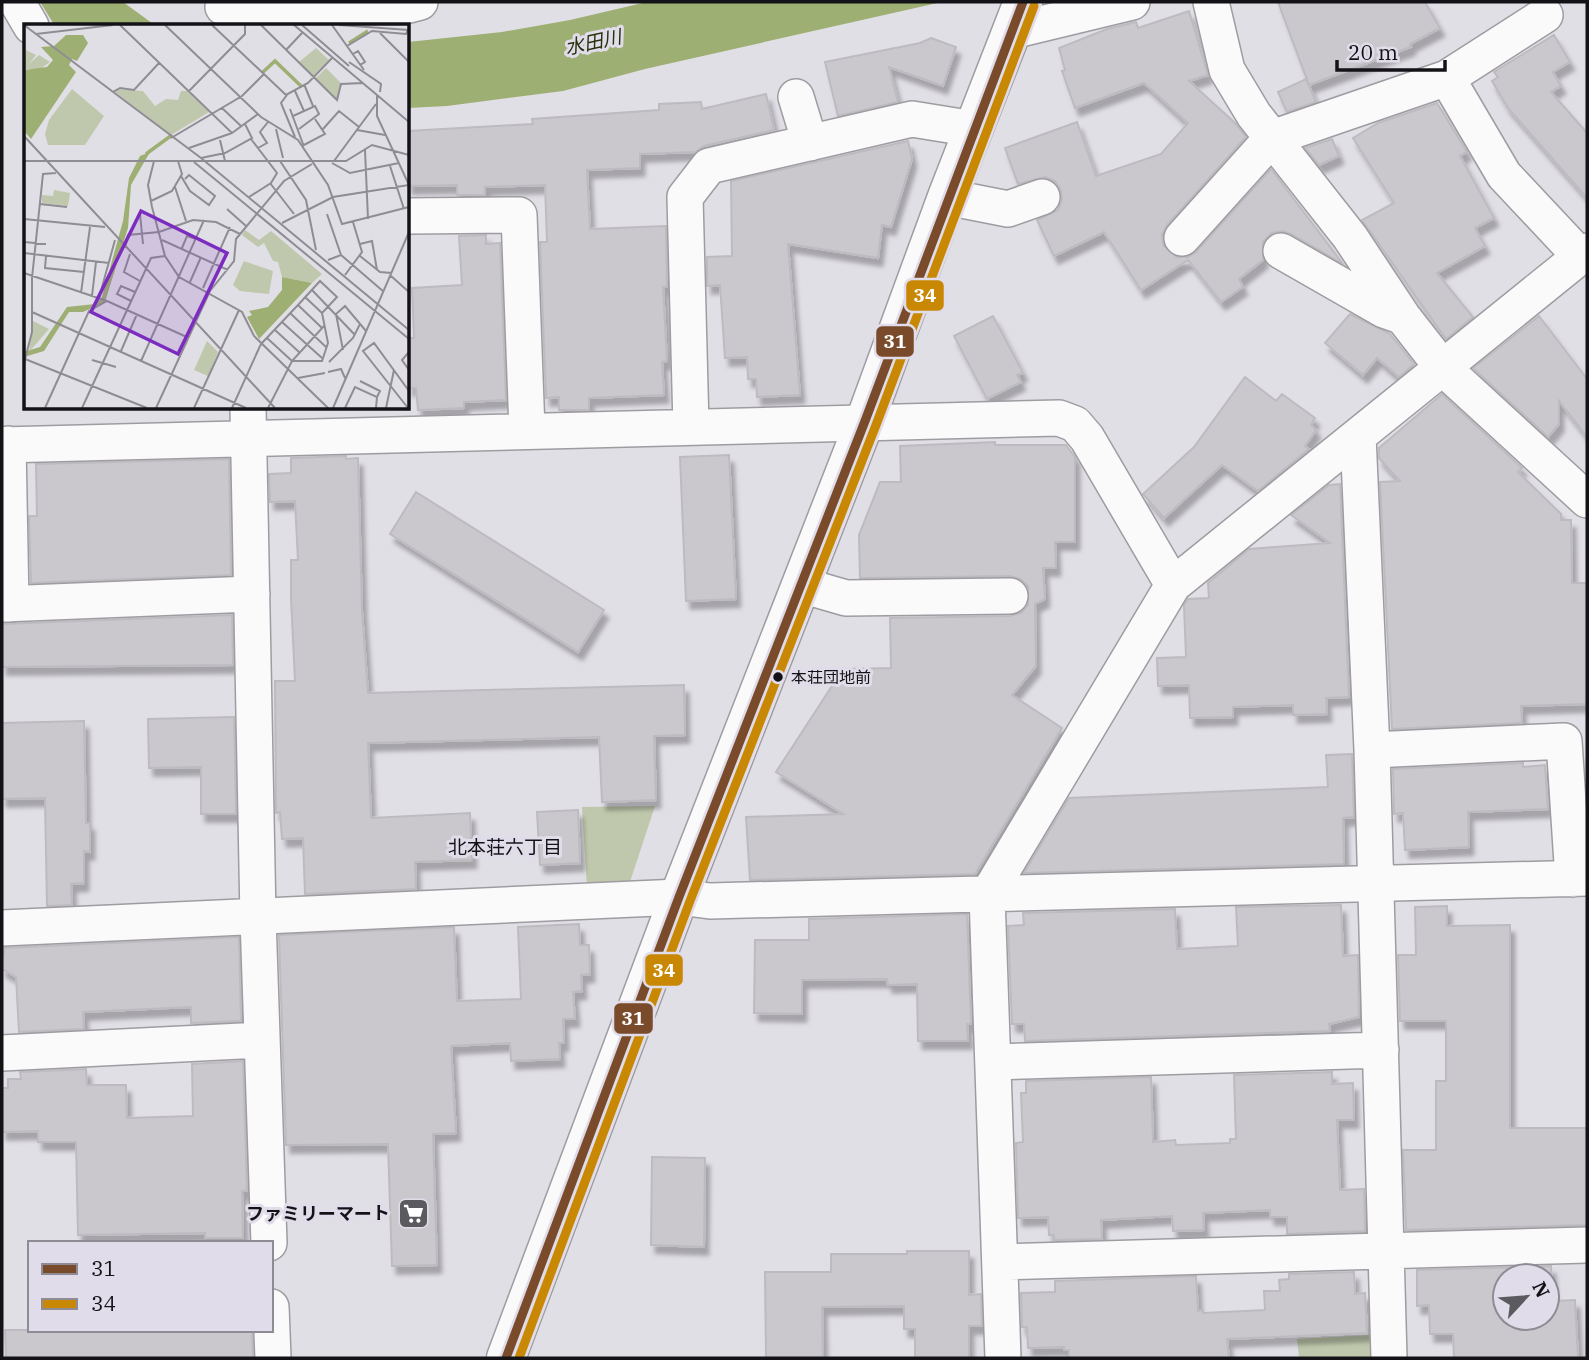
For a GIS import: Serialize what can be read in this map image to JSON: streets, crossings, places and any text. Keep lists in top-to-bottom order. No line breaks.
{"districts":["北本荘六丁目"],"water":["水田川"],"places":{"other":["本荘団地前"],"supermarket":["ファミリーマート"]},"lines":["transit line 31","transit line 34"],"legend":["31","34"],"scale_bar":"20 m","north":"top right"}
